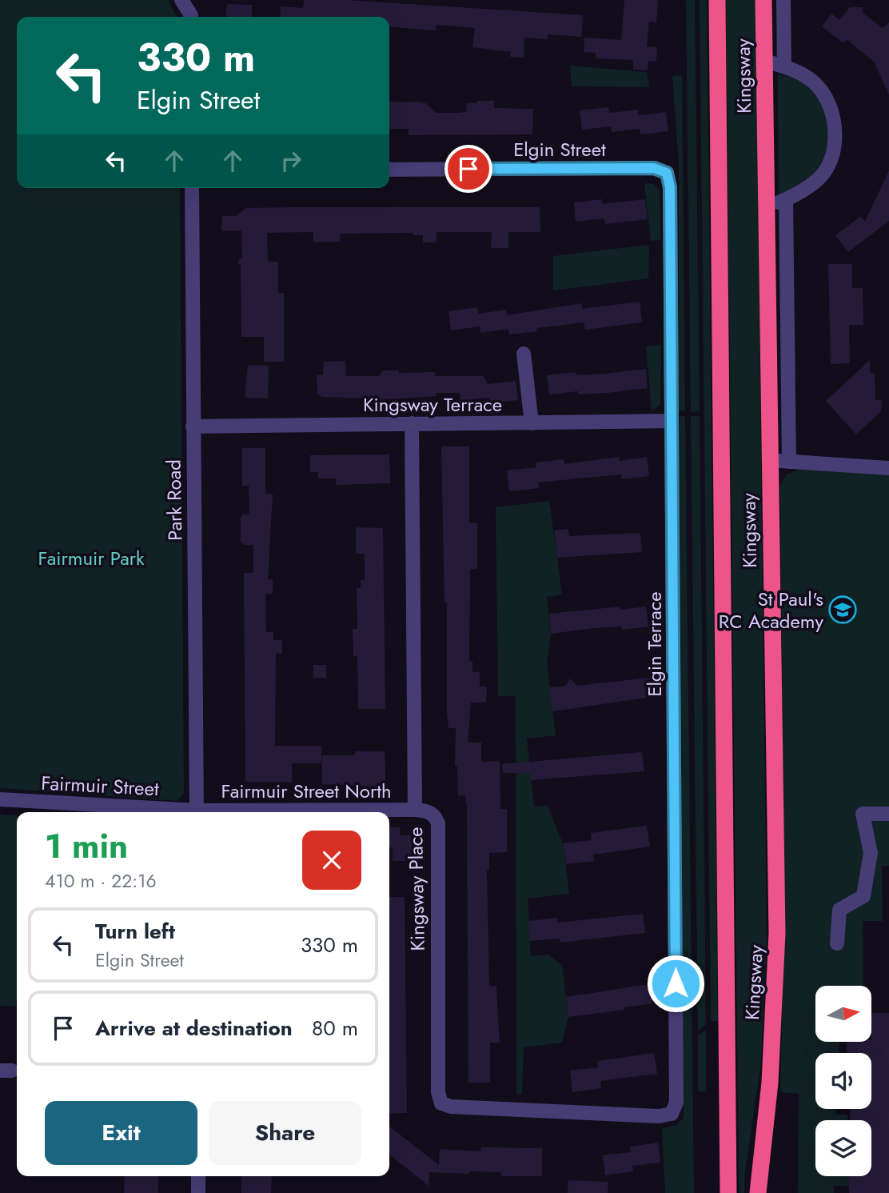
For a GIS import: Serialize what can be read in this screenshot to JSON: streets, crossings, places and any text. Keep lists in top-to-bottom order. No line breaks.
{"streets":{"highway":["Kingsway"],"street":["Elgin Street","Kingsway Terrace","Park Road","Elgin Terrace","Fairmuir Street","Fairmuir Street North","Kingsway Place"]},"crossings":[["Elgin Street","Elgin Terrace"],["Kingsway Terrace","Park Road"],["Kingsway Terrace","Elgin Terrace"],["Kingsway Terrace","Kingsway Place"],["Elgin Terrace","Kingsway Place"],["Fairmuir Street North","Kingsway Place"]],"parks":["Fairmuir Park"],"places":{"school or university":["St Paul's RC Academy"]},"north":"right","page":{"turn":["330 m","Elgin Street"],"heading":["1 min","410 m · 22:16"],"list":[{"name":"Turn left","note":"Elgin Street","value":"330 m"},{"name":"Arrive at destination","value":"80 m"}],"buttons":["Exit","Share"]}}
